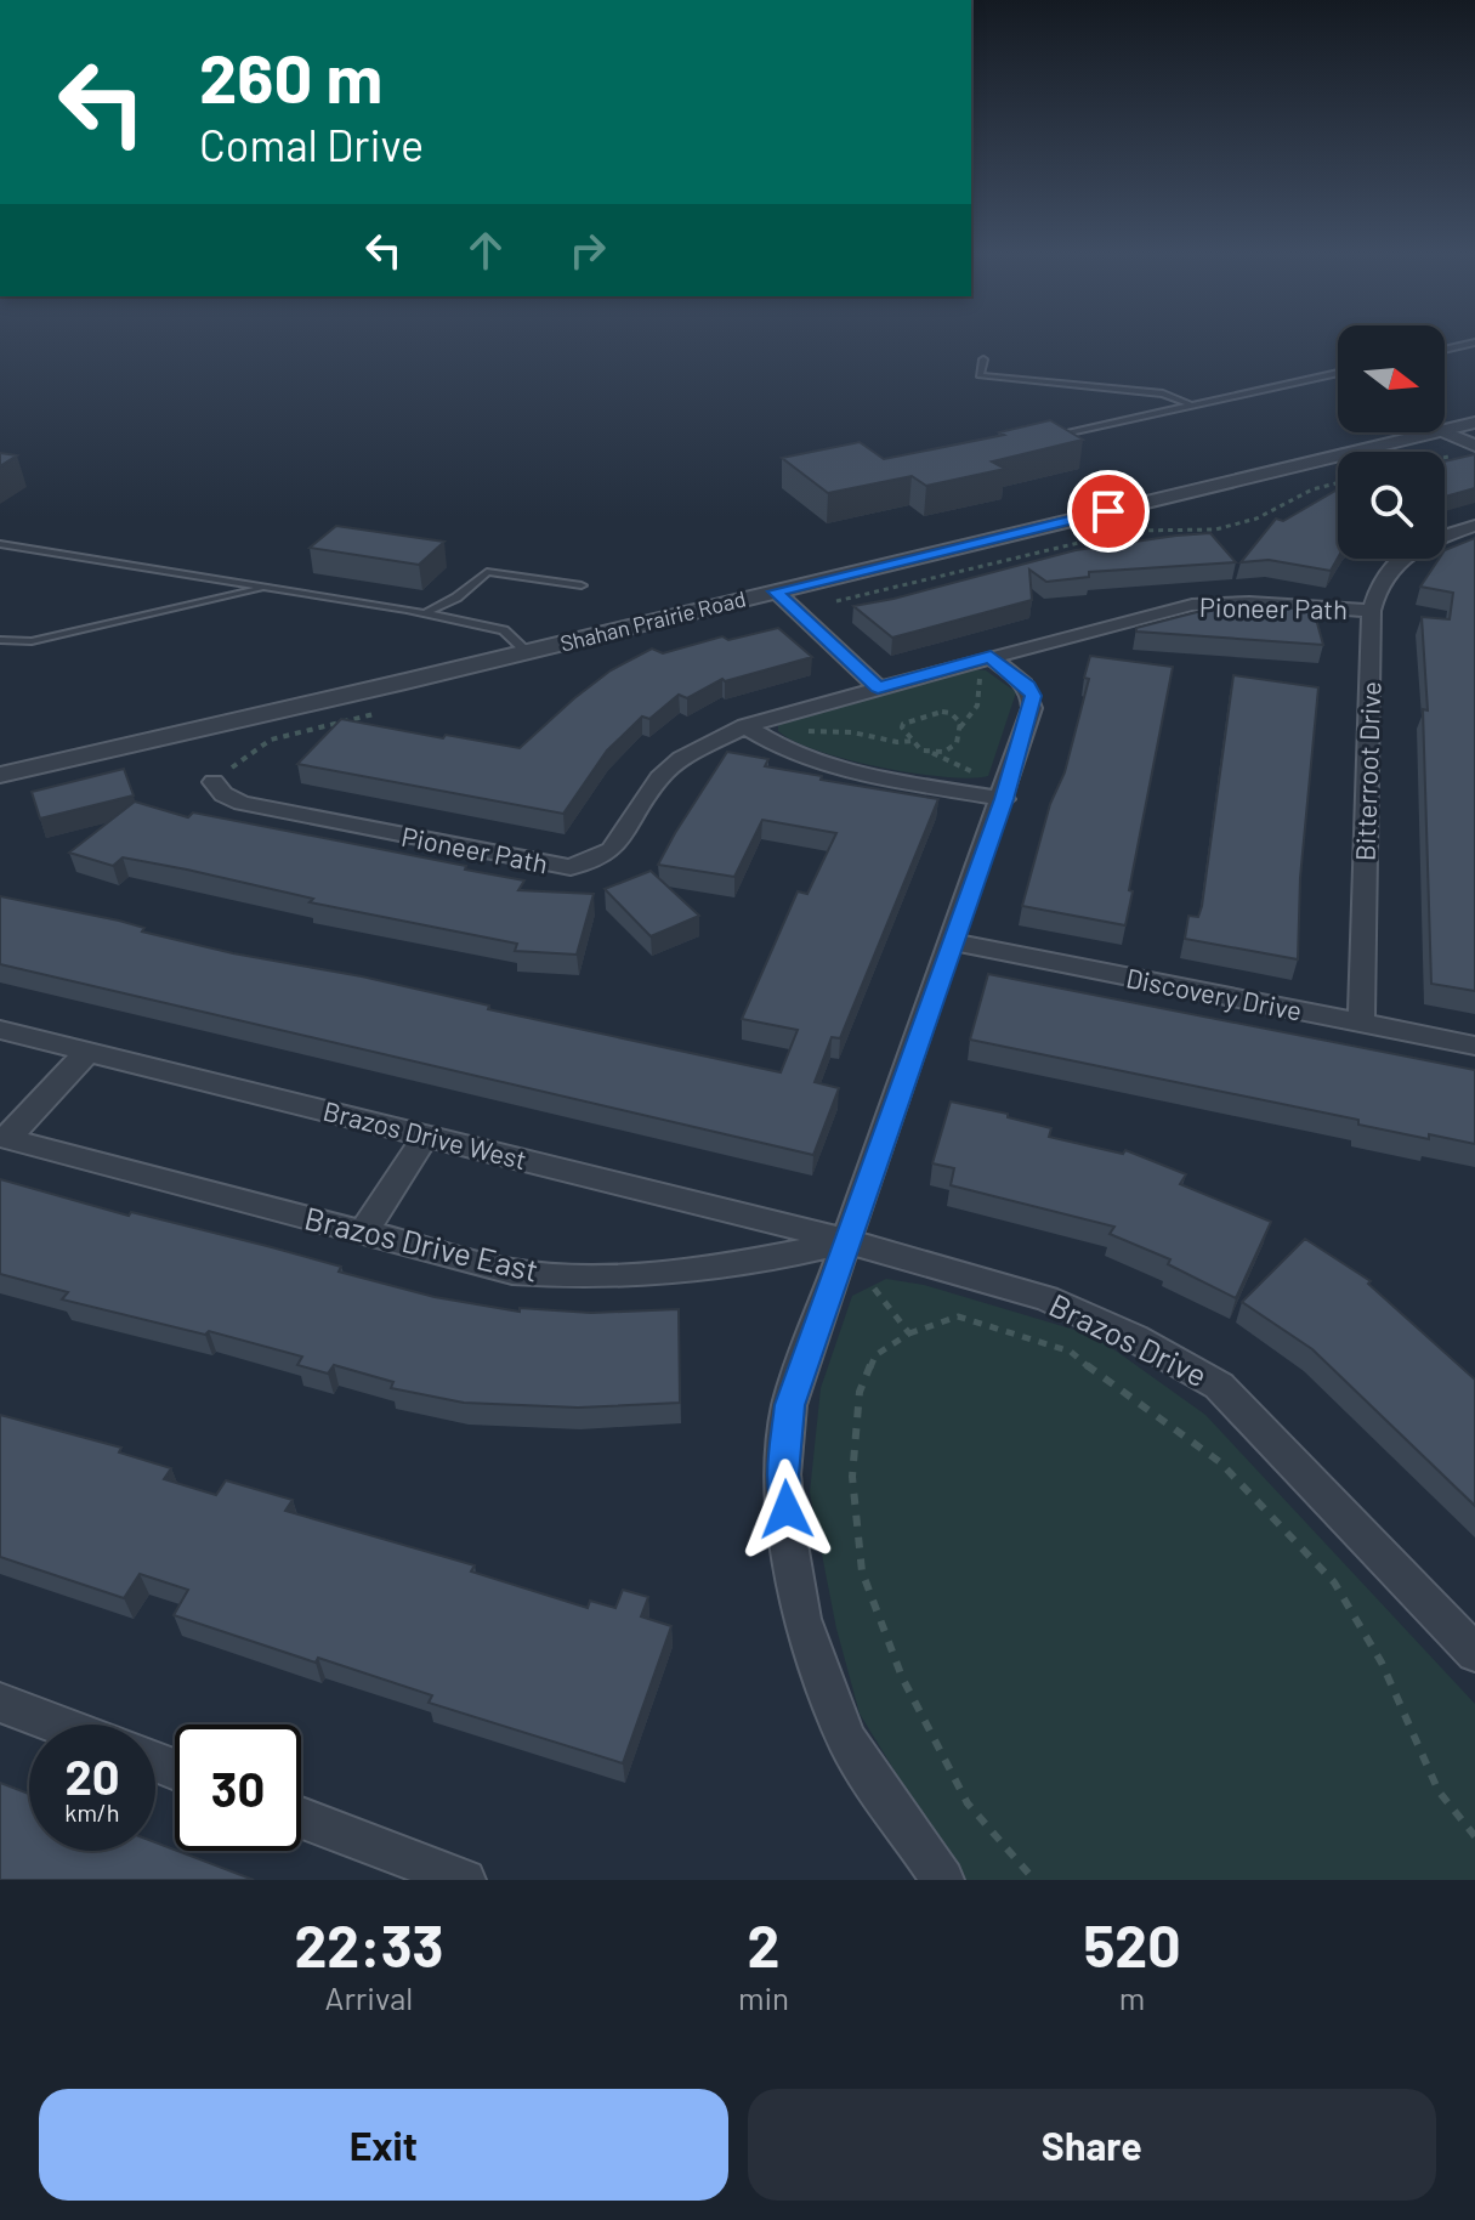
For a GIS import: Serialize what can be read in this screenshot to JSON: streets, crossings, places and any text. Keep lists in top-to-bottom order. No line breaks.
{"streets":{"street":["Pioneer Path","Shahan Prairie Road","Bitterroot Drive","Discovery Drive","Brazos Drive West","Brazos Drive East","Brazos Drive"]},"crossings":[["Pioneer Path","Bitterroot Drive"],["Bitterroot Drive","Discovery Drive"],["Brazos Drive West","Brazos Drive East"],["Brazos Drive West","Brazos Drive"],["Brazos Drive East","Brazos Drive"]],"north":"right","page":{"turn":["260 m","Comal Drive"],"speed":"20 km/h","limit":"30","eta":["22:33","Arrival","2","min","520","m"],"buttons":["Exit","Share"]}}
